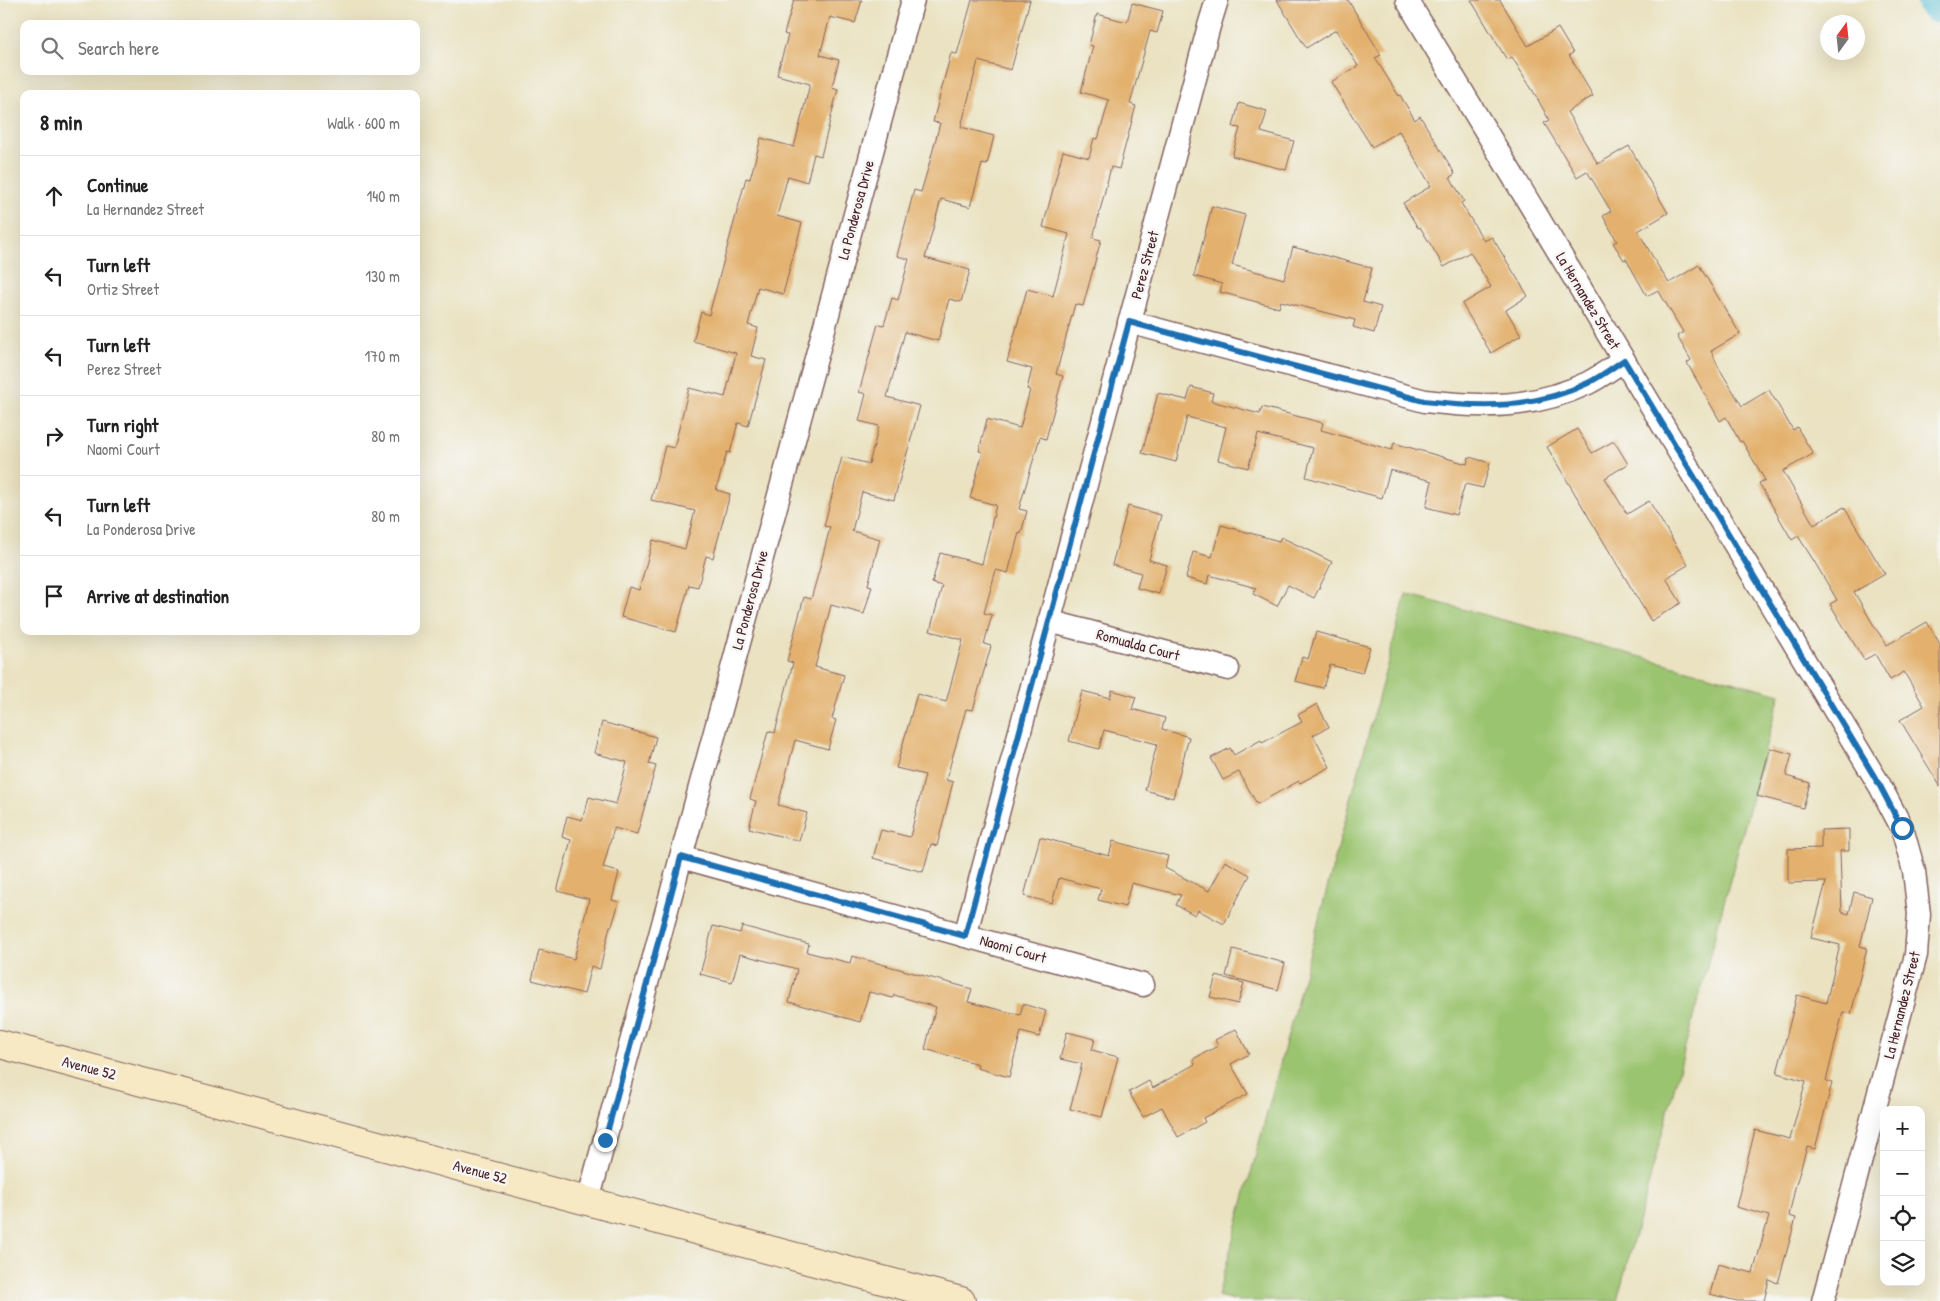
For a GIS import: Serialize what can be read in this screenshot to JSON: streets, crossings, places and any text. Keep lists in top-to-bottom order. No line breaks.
{"streets":{"main road":["Avenue 52"],"street":["La Ponderosa Drive","Perez Street","La Hernandez Street","Romualda Court","Naomi Court"]},"crossings":[["La Ponderosa Drive","Naomi Court"],["La Ponderosa Drive","Avenue 52"],["Perez Street","Romualda Court"],["Perez Street","Naomi Court"]],"north":"top","page":{"search":"Search here","heading":["8 min","Walk · 600 m"],"list":[["Continue","La Hernandez Street","140 m"],["Turn left","Ortiz Street","130 m"],["Turn left","Perez Street","170 m"],["Turn right","Naomi Court","80 m"],["Turn left","La Ponderosa Drive","80 m"],"Arrive at destination"],"map_buttons":["+","−"]}}
